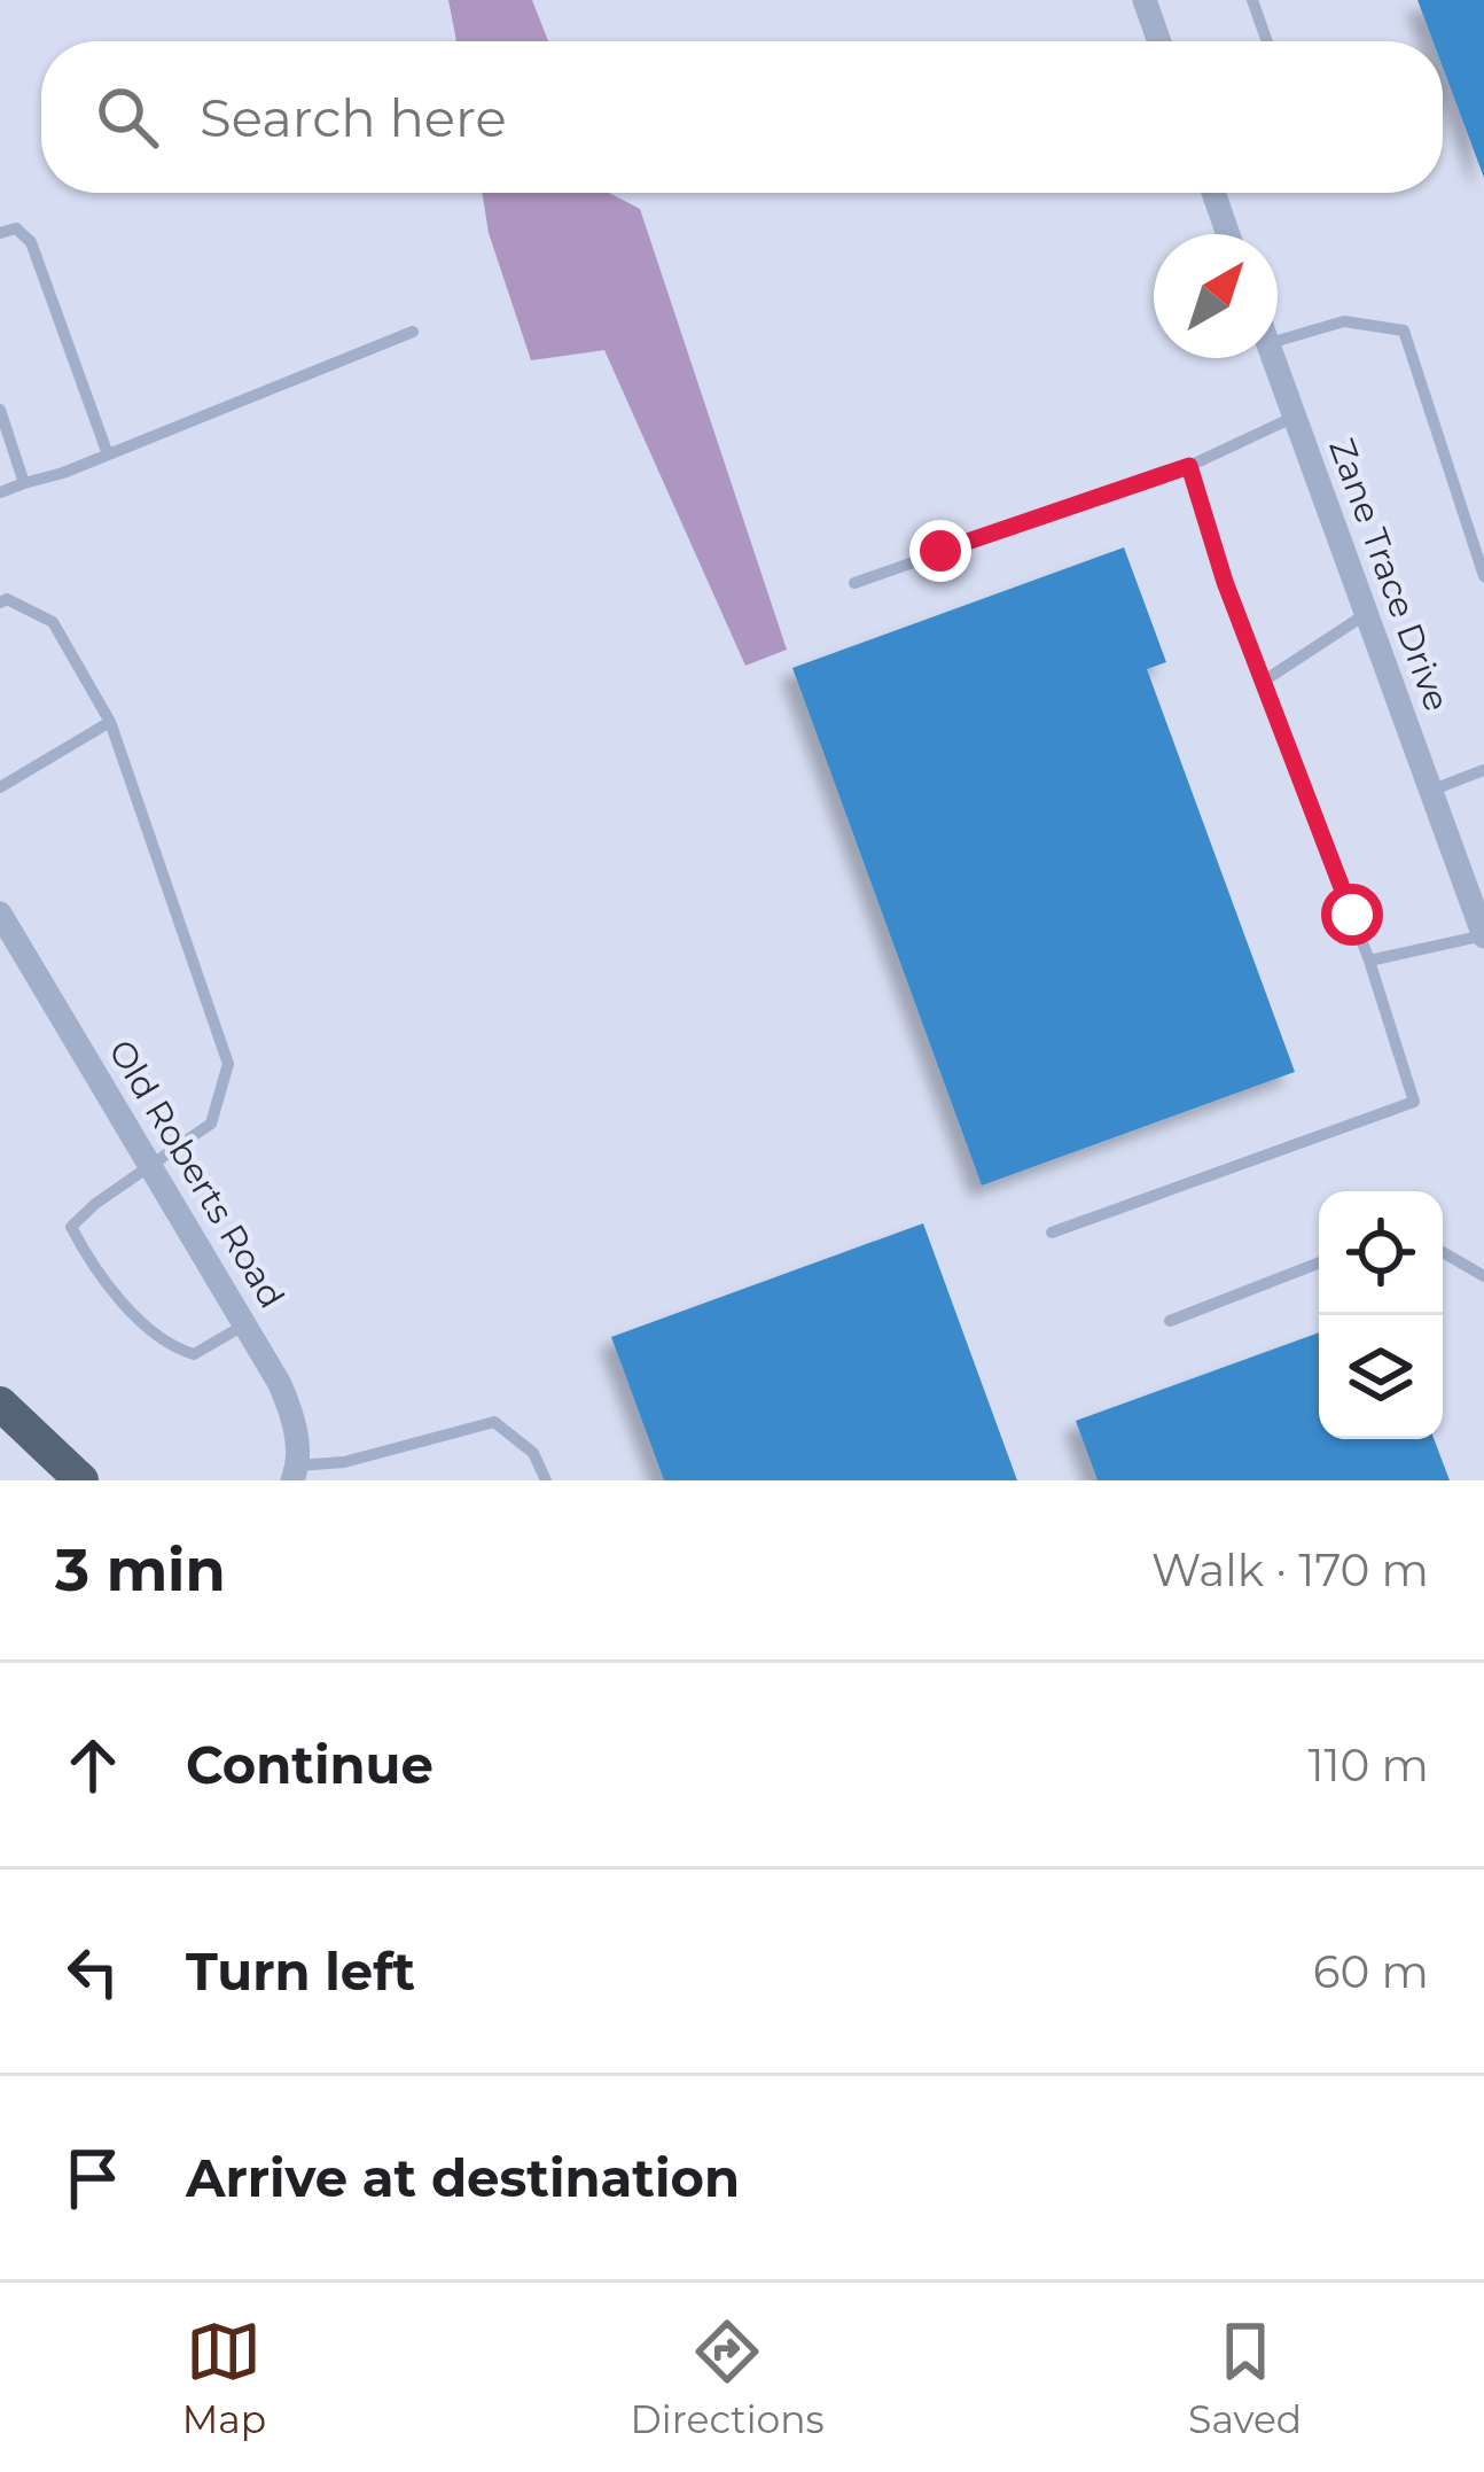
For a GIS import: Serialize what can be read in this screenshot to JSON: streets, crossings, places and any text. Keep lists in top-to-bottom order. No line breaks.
{"streets":{"street":["Zane Trace Drive","Old Roberts Road"]},"north":"top right","page":{"search":"Search here","heading":["3 min","Walk · 170 m"],"list":[["Continue","110 m"],["Turn left","60 m"],"Arrive at destination"],"nav":["Map","Directions","Saved"]}}
